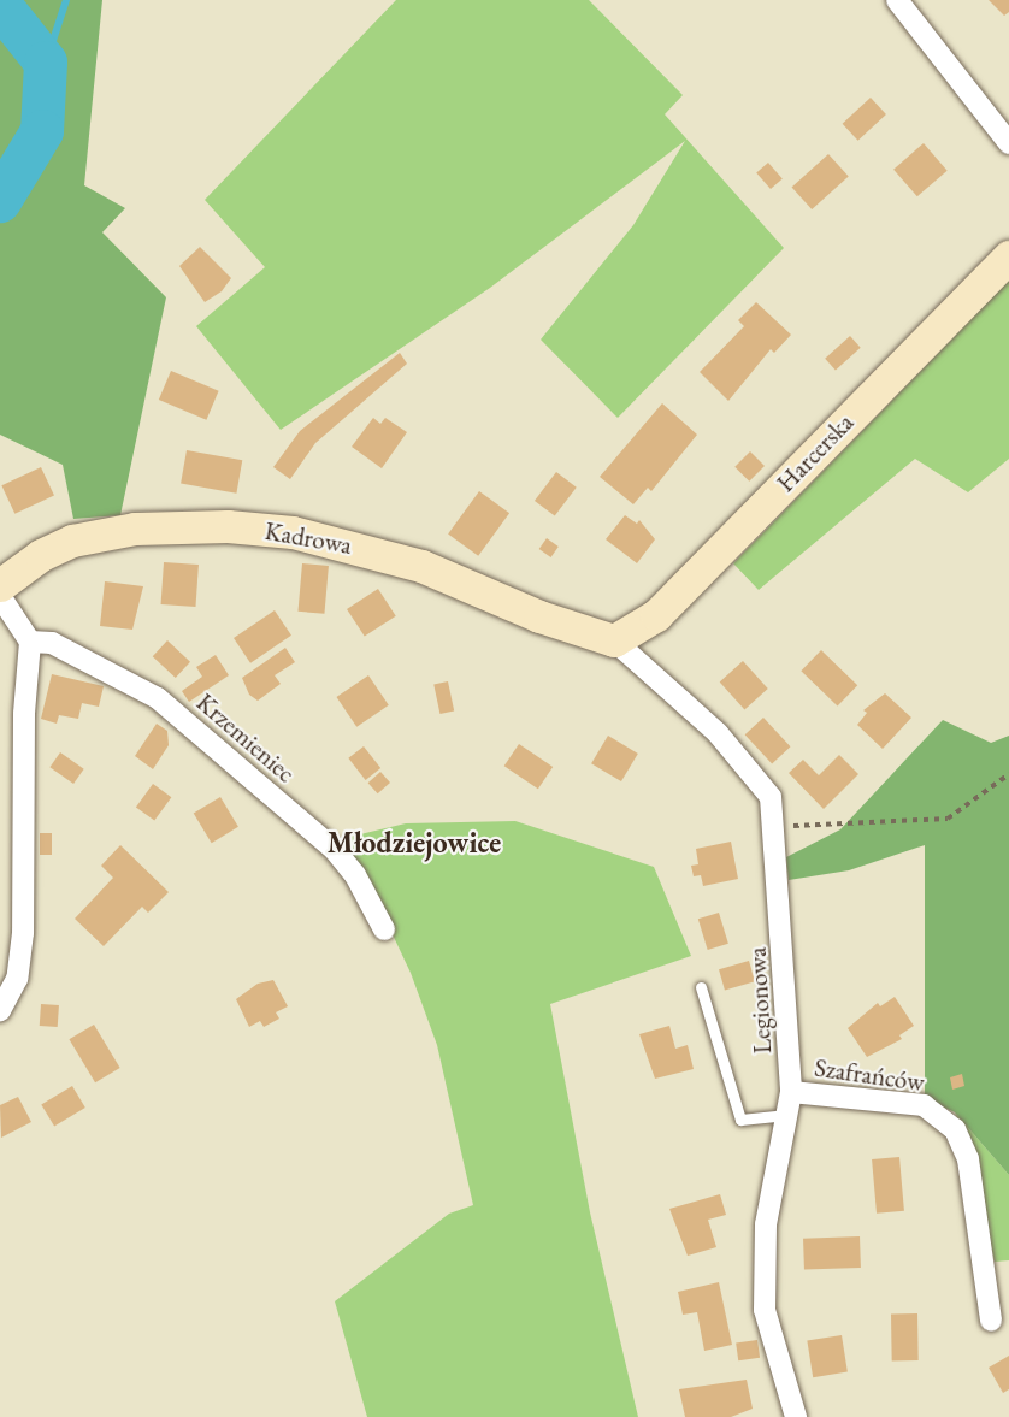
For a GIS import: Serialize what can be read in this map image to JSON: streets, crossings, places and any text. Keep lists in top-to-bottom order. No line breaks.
{"streets":{"street":["Harcerska","Kadrowa","Krzemieniec","Legionowa","Szafrańców"]},"crossings":[["Harcerska","Kadrowa"],["Harcerska","Legionowa"],["Kadrowa","Legionowa"],["Legionowa","Szafrańców"]],"districts":["Młodziejowice"]}
